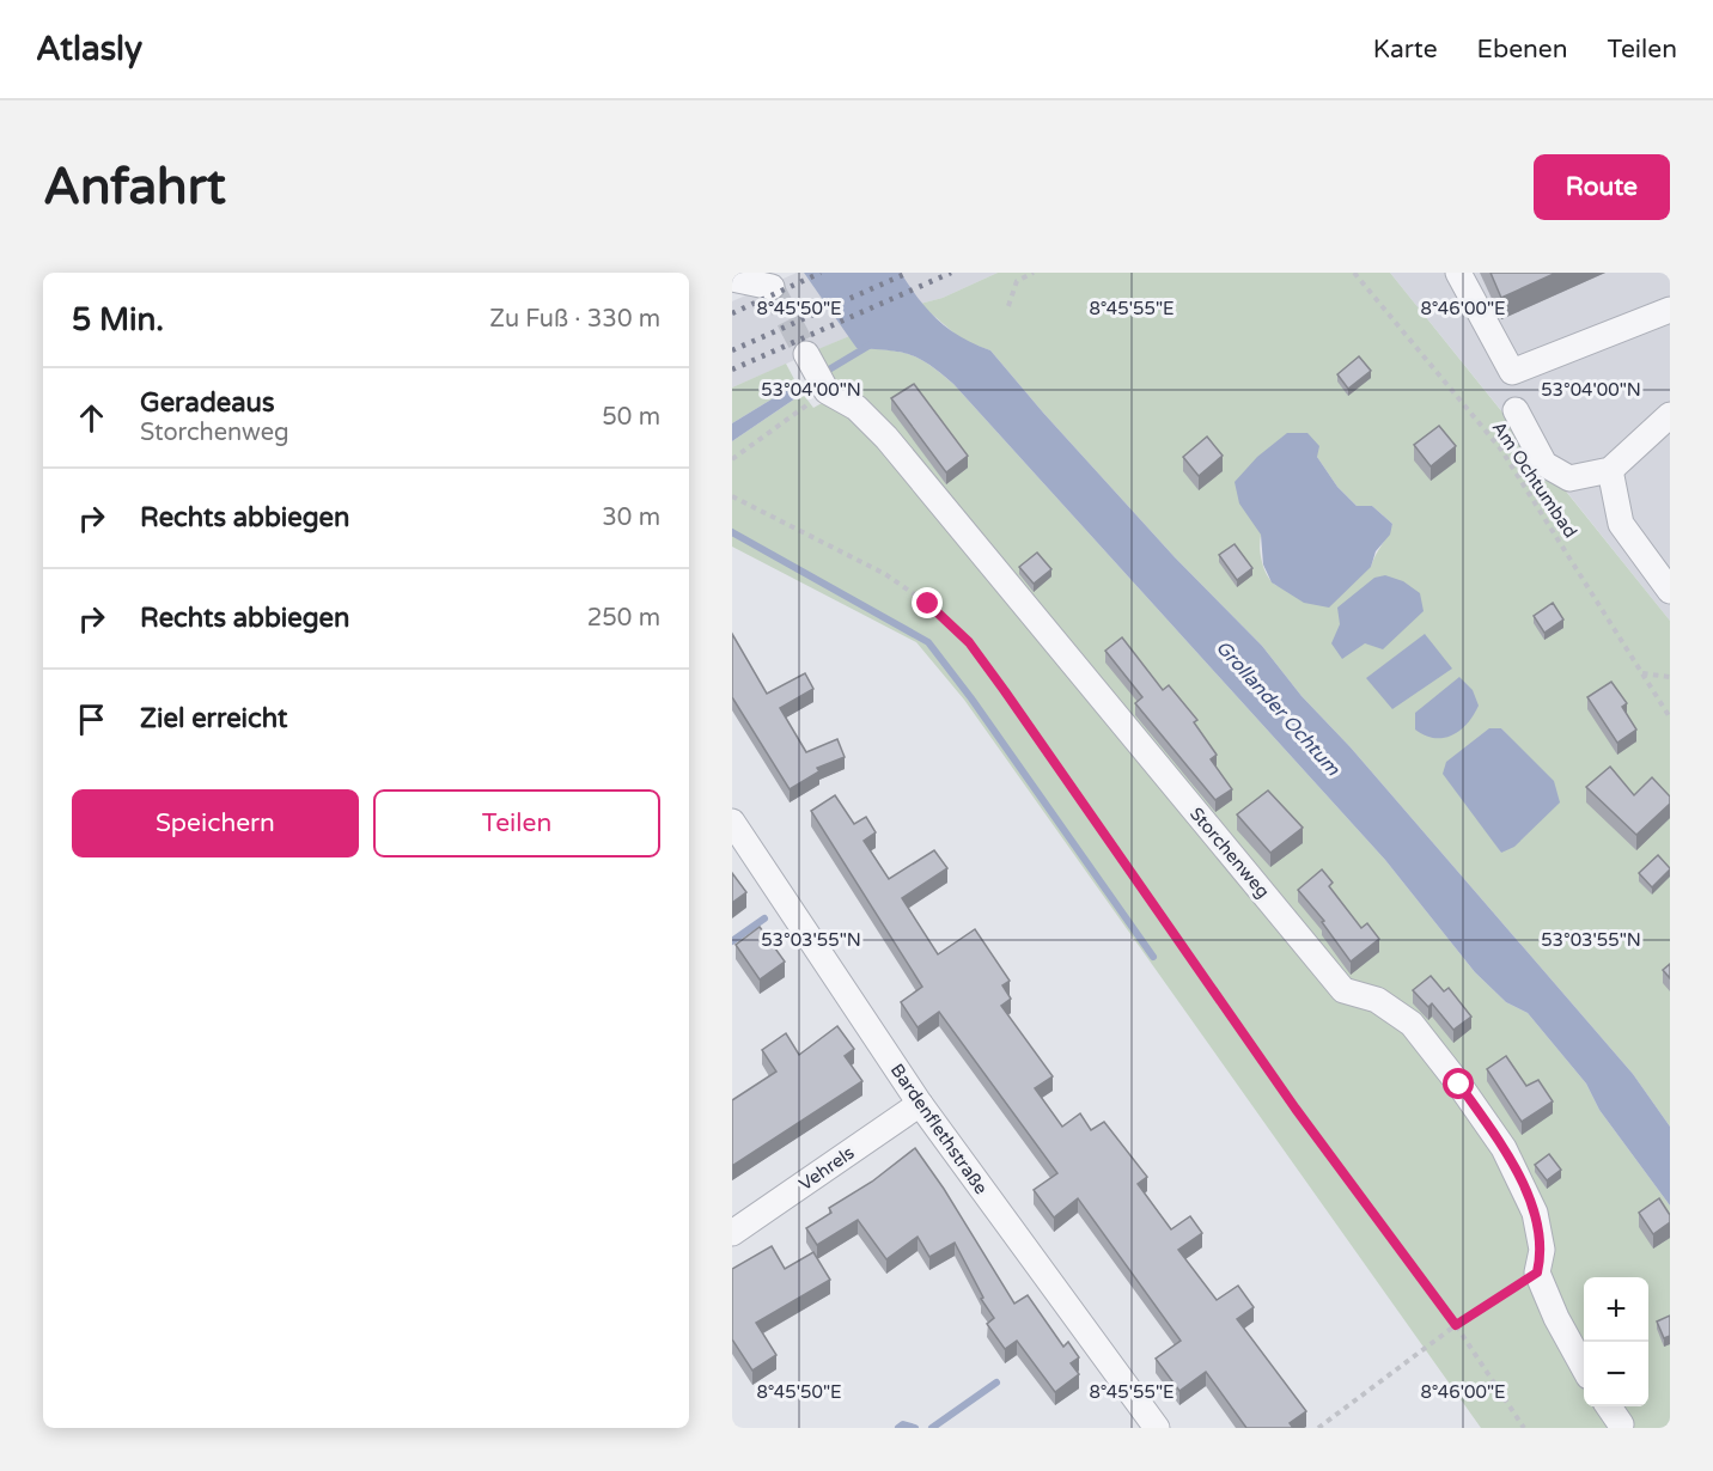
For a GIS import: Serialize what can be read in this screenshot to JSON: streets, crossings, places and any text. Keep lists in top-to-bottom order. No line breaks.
{"streets":{"street":["Storchenweg","Bardenflethstraße","Vehrels"],"path":["Am Ochtumbad"]},"crossings":[["Bardenflethstraße","Vehrels"]],"water":["Grollander Ochtum"],"page":{"header":"Atlasly","nav":["Karte","Ebenen","Teilen"],"buttons":["Route",["Speichern","Teilen"]],"title":"Anfahrt","heading":["5 Min.","Zu Fuß · 330 m"],"list":[["Geradeaus","Storchenweg","50 m"],["Rechts abbiegen","30 m"],["Rechts abbiegen","250 m"],"Ziel erreicht"],"map_buttons":["+","−"]},"coordinates":["8°45'50\"E","8°45'55\"E","8°46'00\"E","53°04'00\"N","53°03'55\"N"]}
